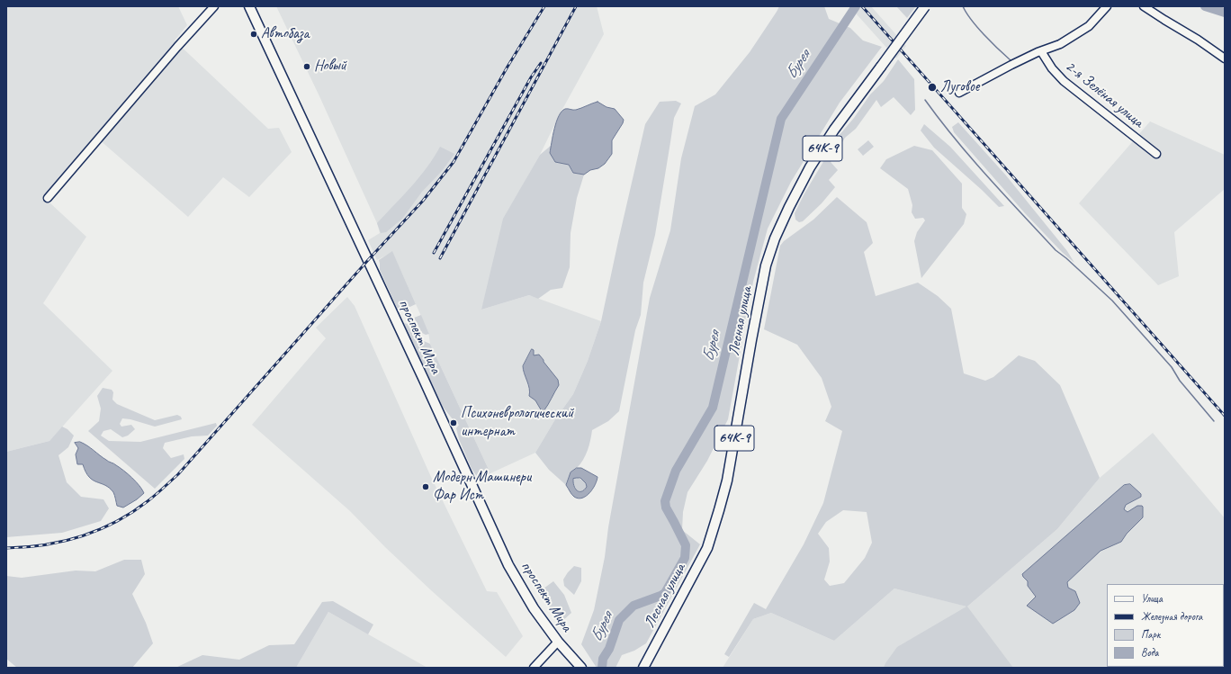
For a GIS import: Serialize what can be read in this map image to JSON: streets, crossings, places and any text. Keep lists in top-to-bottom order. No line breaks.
{"streets":{"main road":["64К-9","Лесная улица","проспект Мира"],"street":["2-я Зелёная улица"]},"water":["Бурея"],"places":["Автобаза","Новый","Луговое","Психоневрологический интернат","Модерн Машинери Фар Ист"],"legend":["Улица","Железная дорога","Парк","Вода"]}
